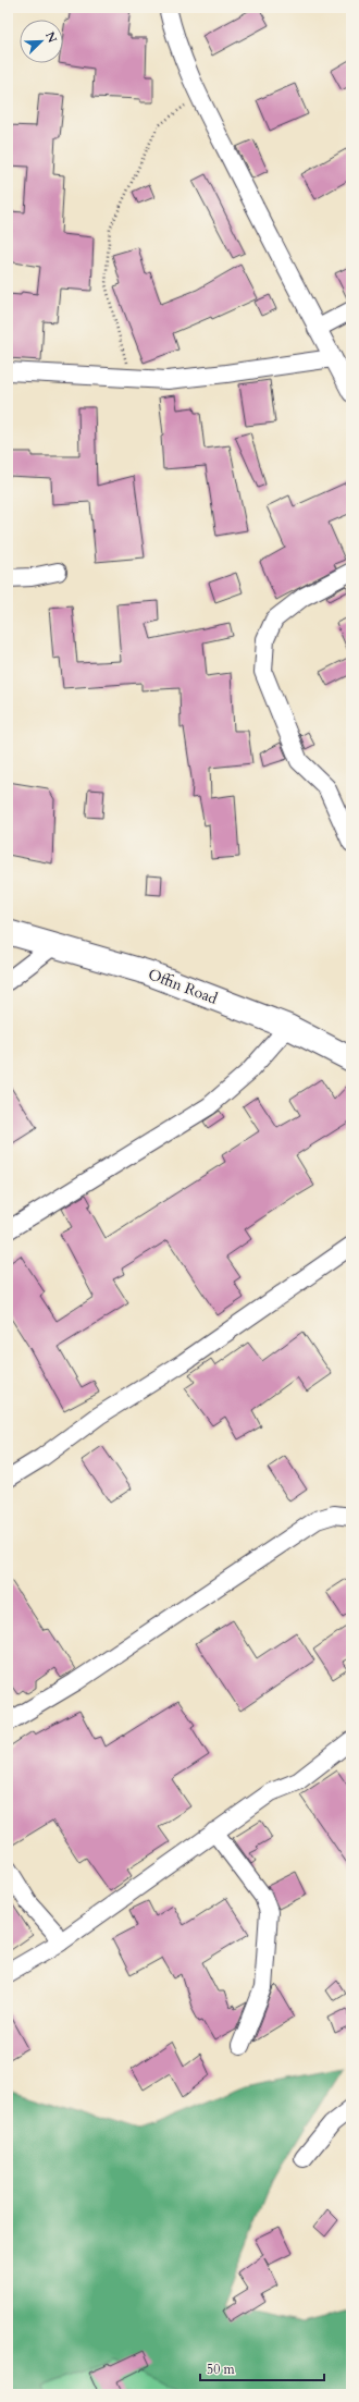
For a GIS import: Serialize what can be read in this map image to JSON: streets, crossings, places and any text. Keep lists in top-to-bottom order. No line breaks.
{"streets":{"street":["Offin Road"]},"scale_bar":"50 m","north":"top right"}
